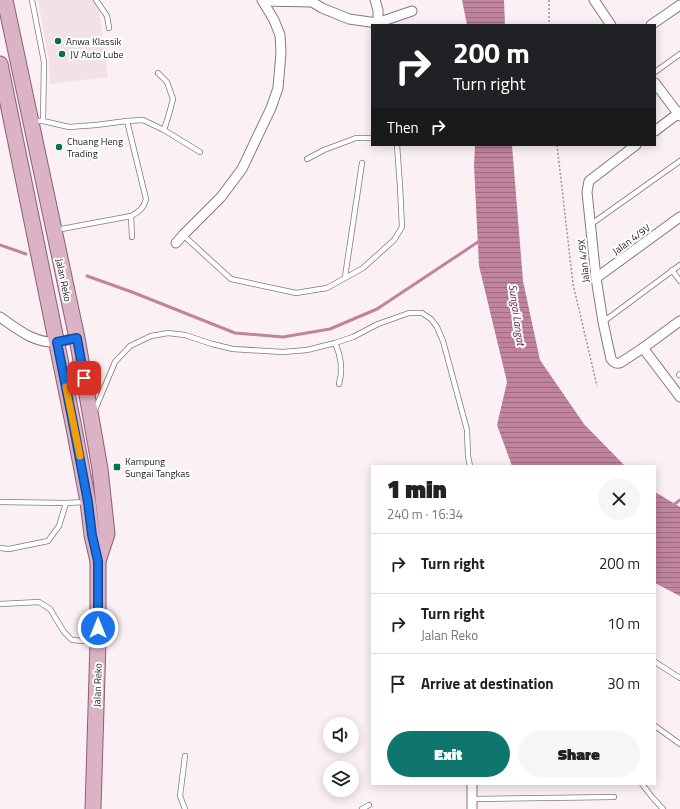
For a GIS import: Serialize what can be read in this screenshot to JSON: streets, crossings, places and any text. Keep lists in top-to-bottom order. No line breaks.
{"streets":{"main road":["Jalan Reko"],"street":["Jalan 4/9V","Jalan 4/9X"]},"crossings":[["Jalan 4/9V","Jalan 4/9X"]],"water":["Sungai Langat"],"places":{"other":["Anwa Klassik","JV Auto Lube","Chuang Heng Trading"],"transit":["Kampung Sungai Tangkas"]},"page":{"turn":["200 m","Turn right"],"then":"Then","heading":["1 min","240 m · 16:34"],"list":[{"name":"Turn right","value":"200 m"},{"name":"Turn right","note":"Jalan Reko","value":"10 m"},{"name":"Arrive at destination","value":"30 m"}],"buttons":["Exit","Share"]}}
